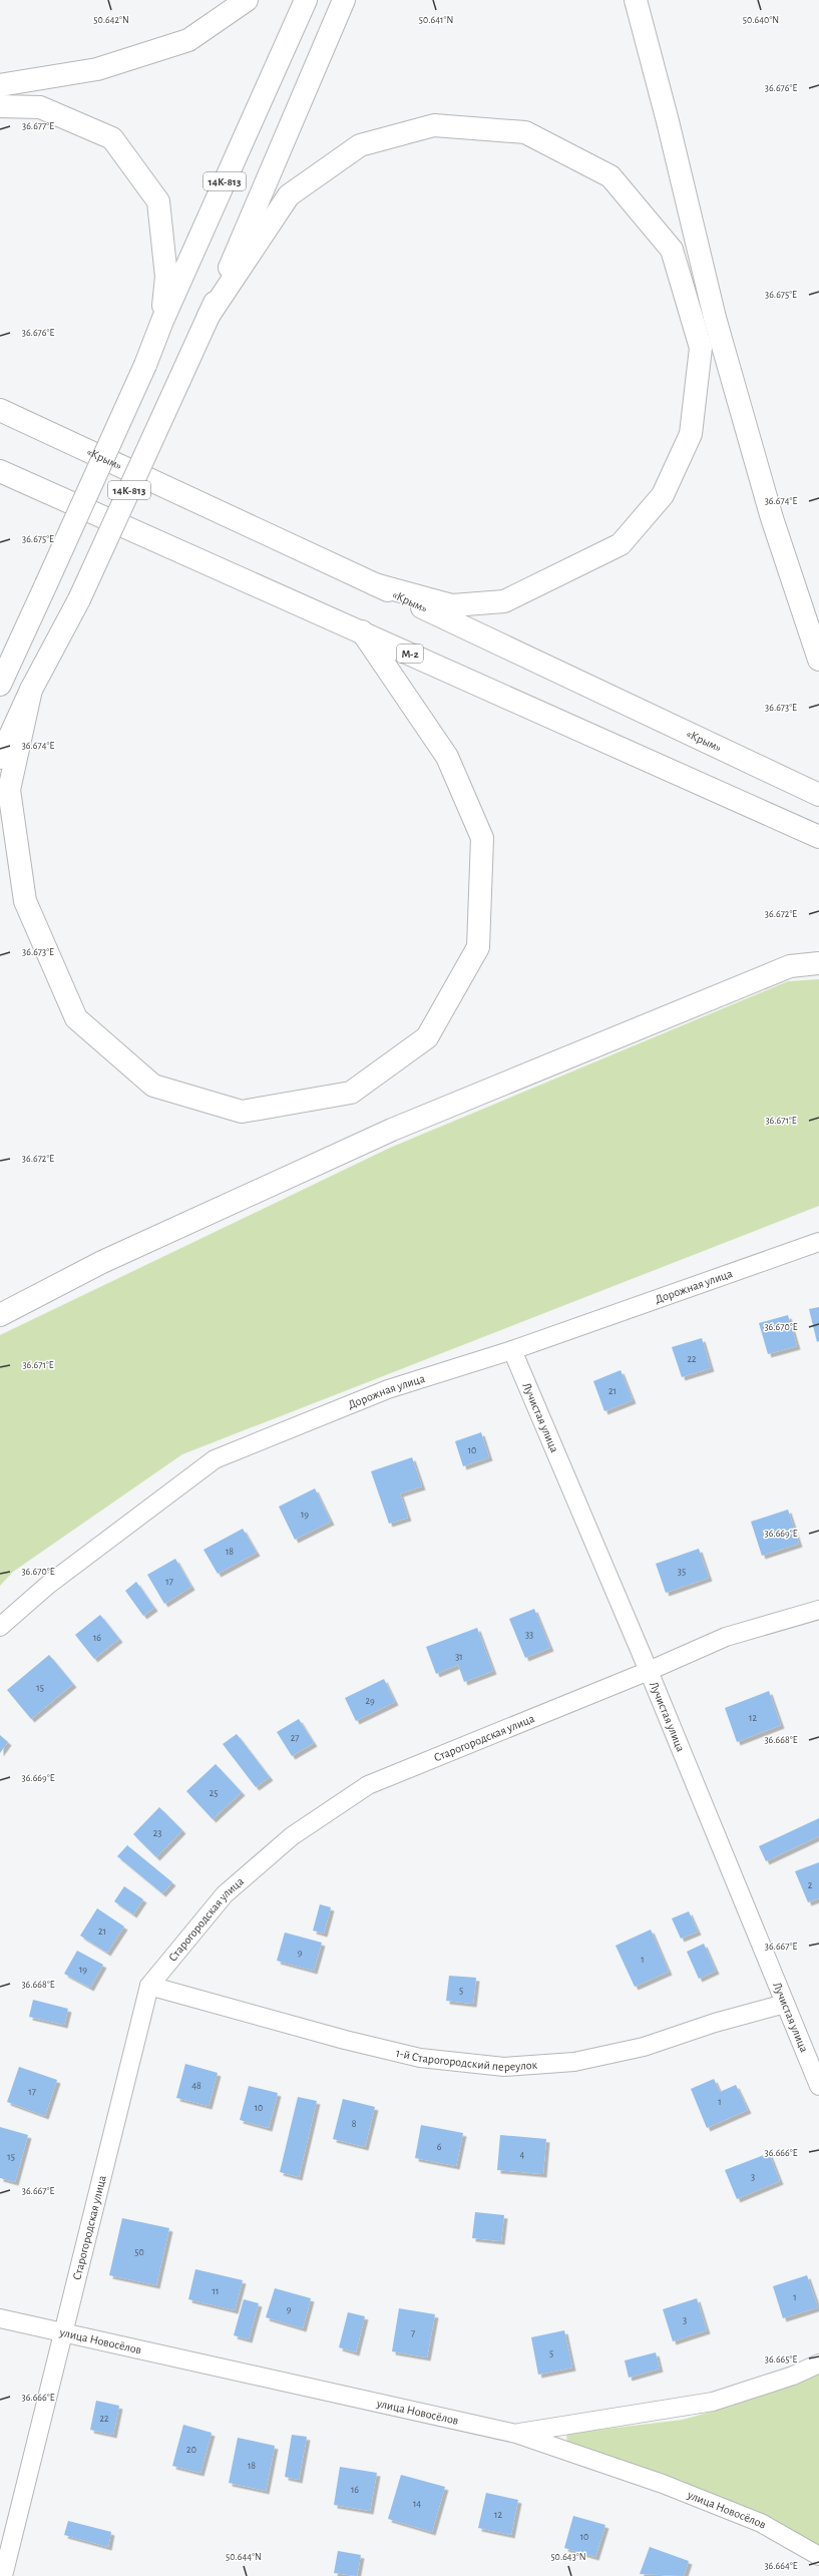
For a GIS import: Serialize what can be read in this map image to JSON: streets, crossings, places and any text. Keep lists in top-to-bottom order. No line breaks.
{"streets":{"main road":["14К-813","«Крым»","М-2"],"street":["Дорожная улица","Лучистая улица","Старогородская улица","1-й Старогородский переулок","улица Новосёлов"]},"crossings":[["Дорожная улица","Лучистая улица"],["Лучистая улица","Старогородская улица"],["Лучистая улица","1-й Старогородский переулок"],["Старогородская улица","1-й Старогородский переулок"],["Старогородская улица","улица Новосёлов"]],"house_numbers":["22","21","10","19","18","35","17","33","16","31","15","29","12","27","25","23","2","21","9","1","19","5","48","17","1","10","8","6","4","15","3","50","11","1","9","3","7","5","22","20","18","16","14","12","10"],"coordinates":["50.642°N","50.641°N","50.640°N","36.676°E","36.677°E","36.675°E","36.674°E","36.673°E","36.672°E","36.671°E","36.670°E","36.669°E","36.668°E","36.667°E","36.666°E","36.665°E","50.644°N","50.643°N","36.664°E"]}
